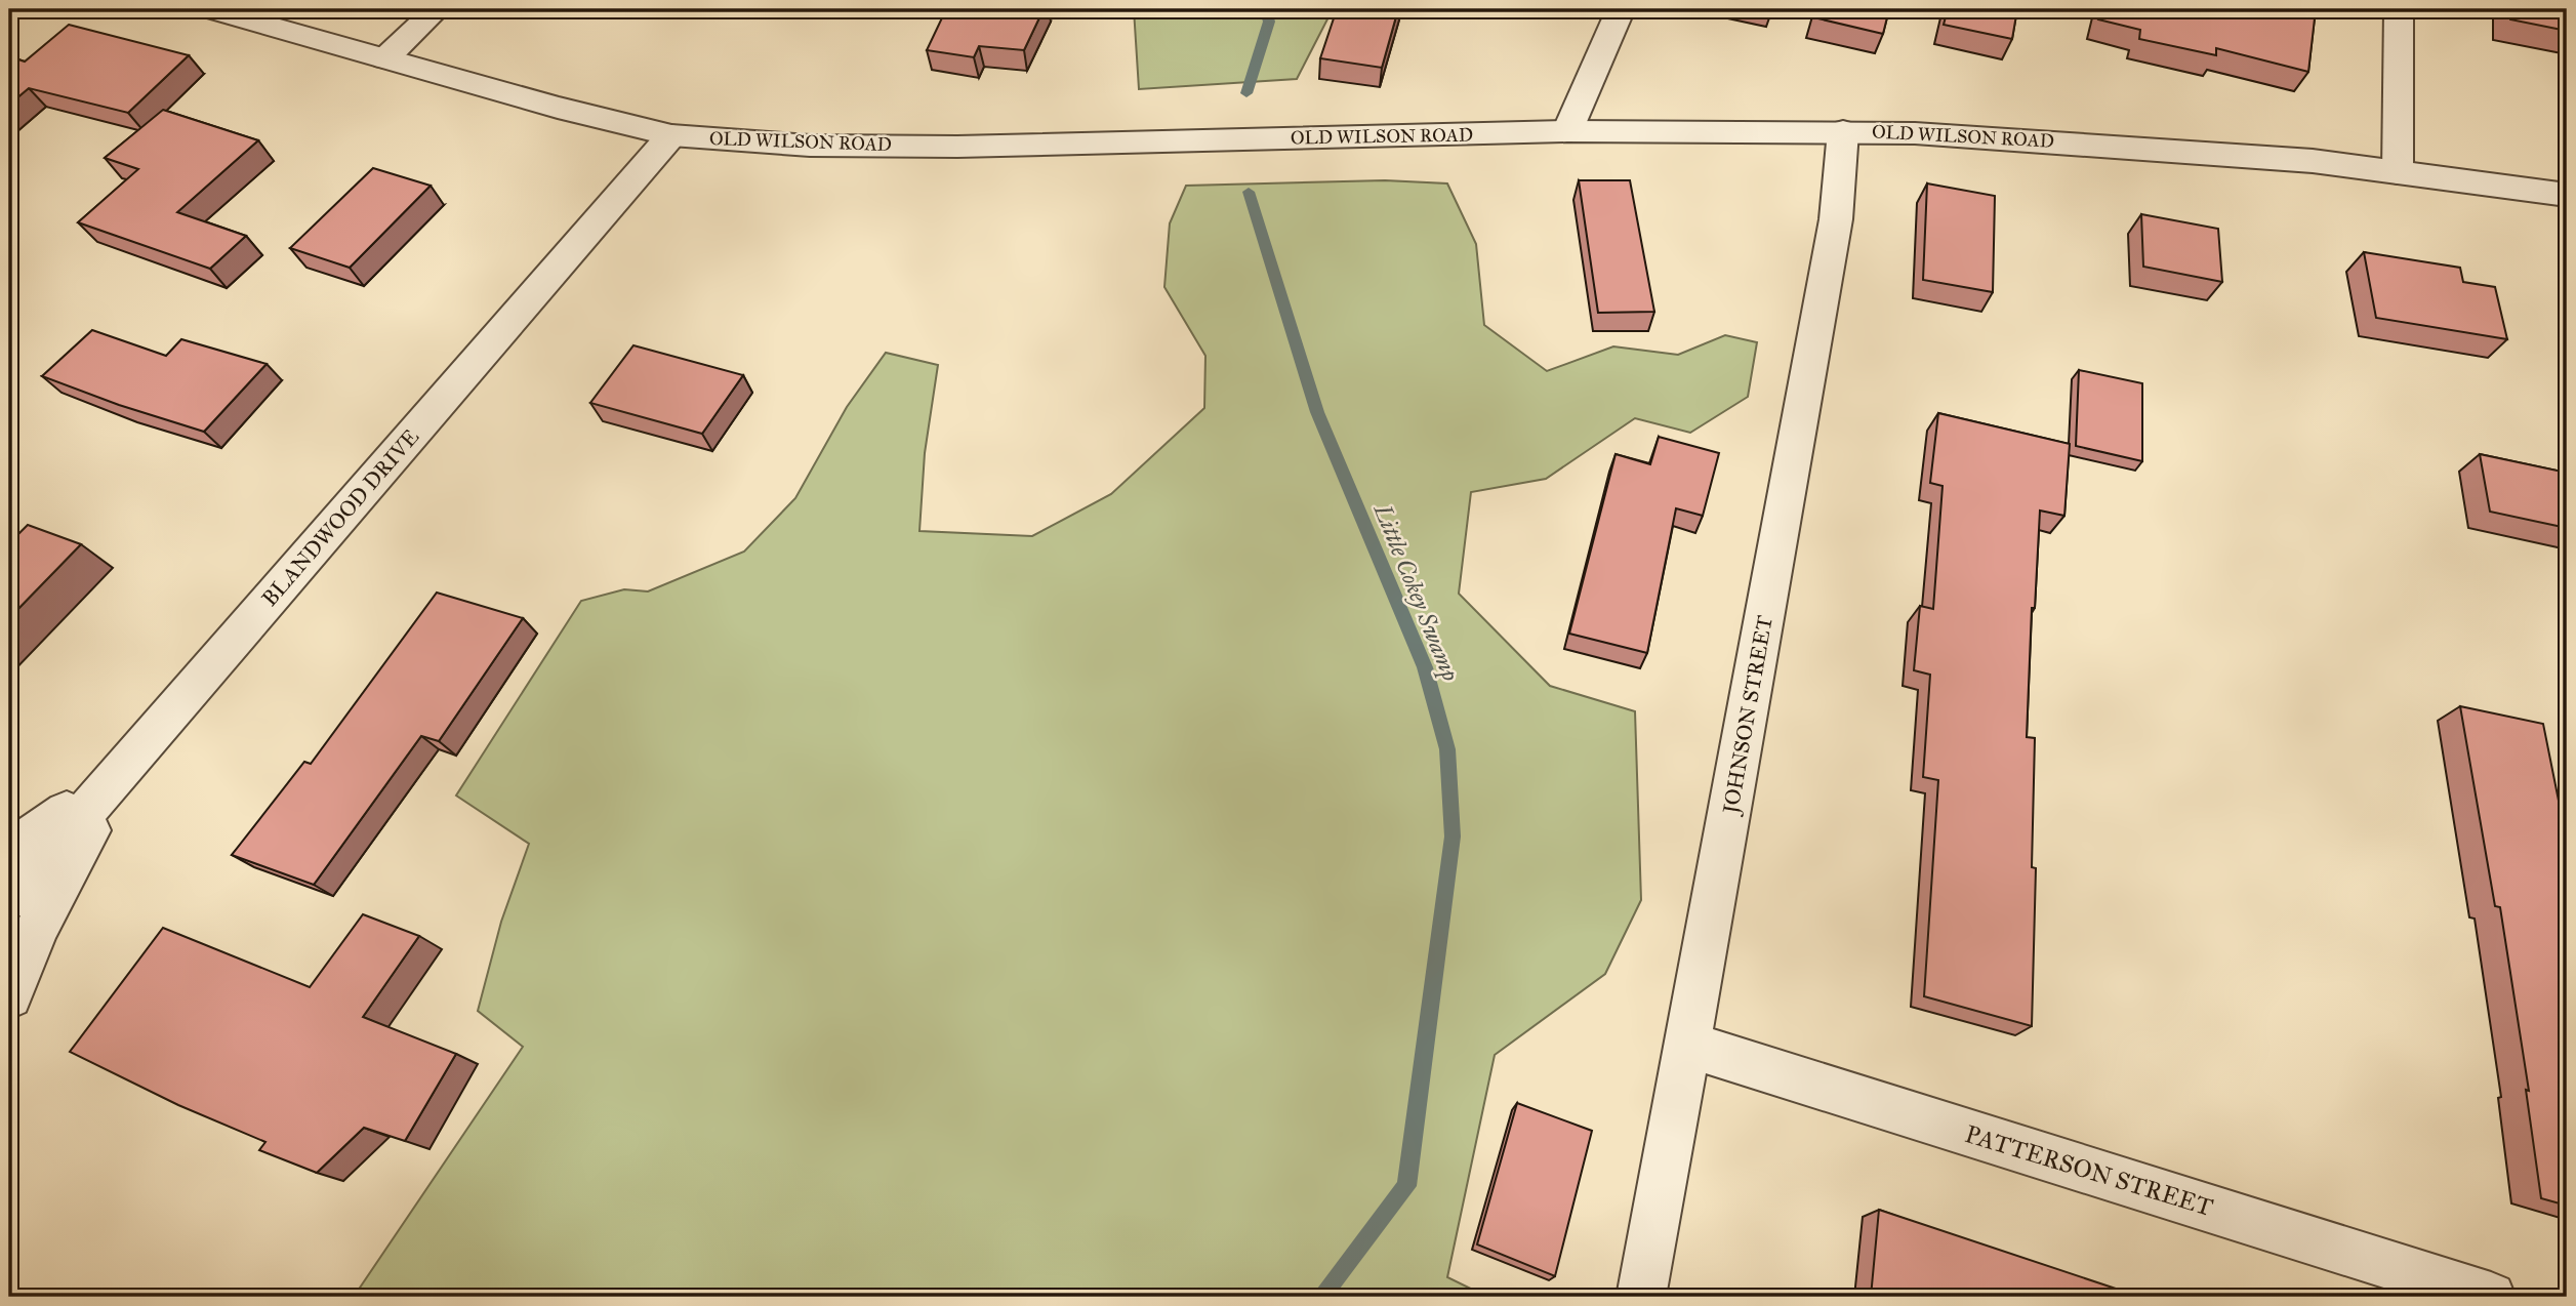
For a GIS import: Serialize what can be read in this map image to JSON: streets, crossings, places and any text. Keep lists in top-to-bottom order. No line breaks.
{"streets":{"street":["OLD WILSON ROAD","BLANDWOOD DRIVE","JOHNSON STREET","PATTERSON STREET"]},"crossings":[["OLD WILSON ROAD","BLANDWOOD DRIVE"],["OLD WILSON ROAD","JOHNSON STREET"],["JOHNSON STREET","PATTERSON STREET"]],"water":["Little Cokey Swamp"]}
